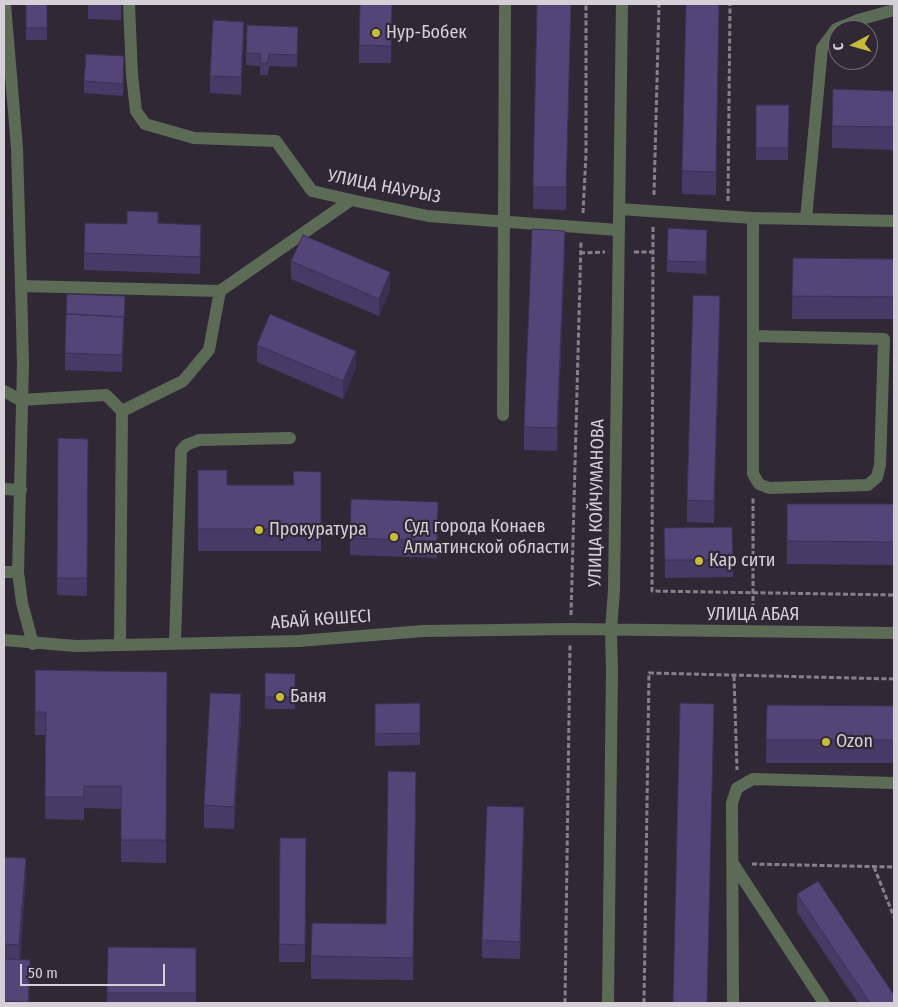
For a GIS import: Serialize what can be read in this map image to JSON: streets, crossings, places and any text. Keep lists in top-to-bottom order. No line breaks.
{"streets":{"street":["УЛИЦА НАУРЫЗ","УЛИЦА КОЙЧУМАНОВА","УЛИЦА АБАЯ","АБАЙ КӨШЕСІ"]},"crossings":[["УЛИЦА НАУРЫЗ","УЛИЦА КОЙЧУМАНОВА"],["УЛИЦА КОЙЧУМАНОВА","УЛИЦА АБАЯ"],["УЛИЦА КОЙЧУМАНОВА","АБАЙ КӨШЕСІ"],["УЛИЦА АБАЯ","АБАЙ КӨШЕСІ"]],"places":["Нур-Бобек","Прокуратура","Суд города Конаев Алматинской области","Кар сити","Баня","Ozon"],"scale_bar":"50 m","north":"left"}
